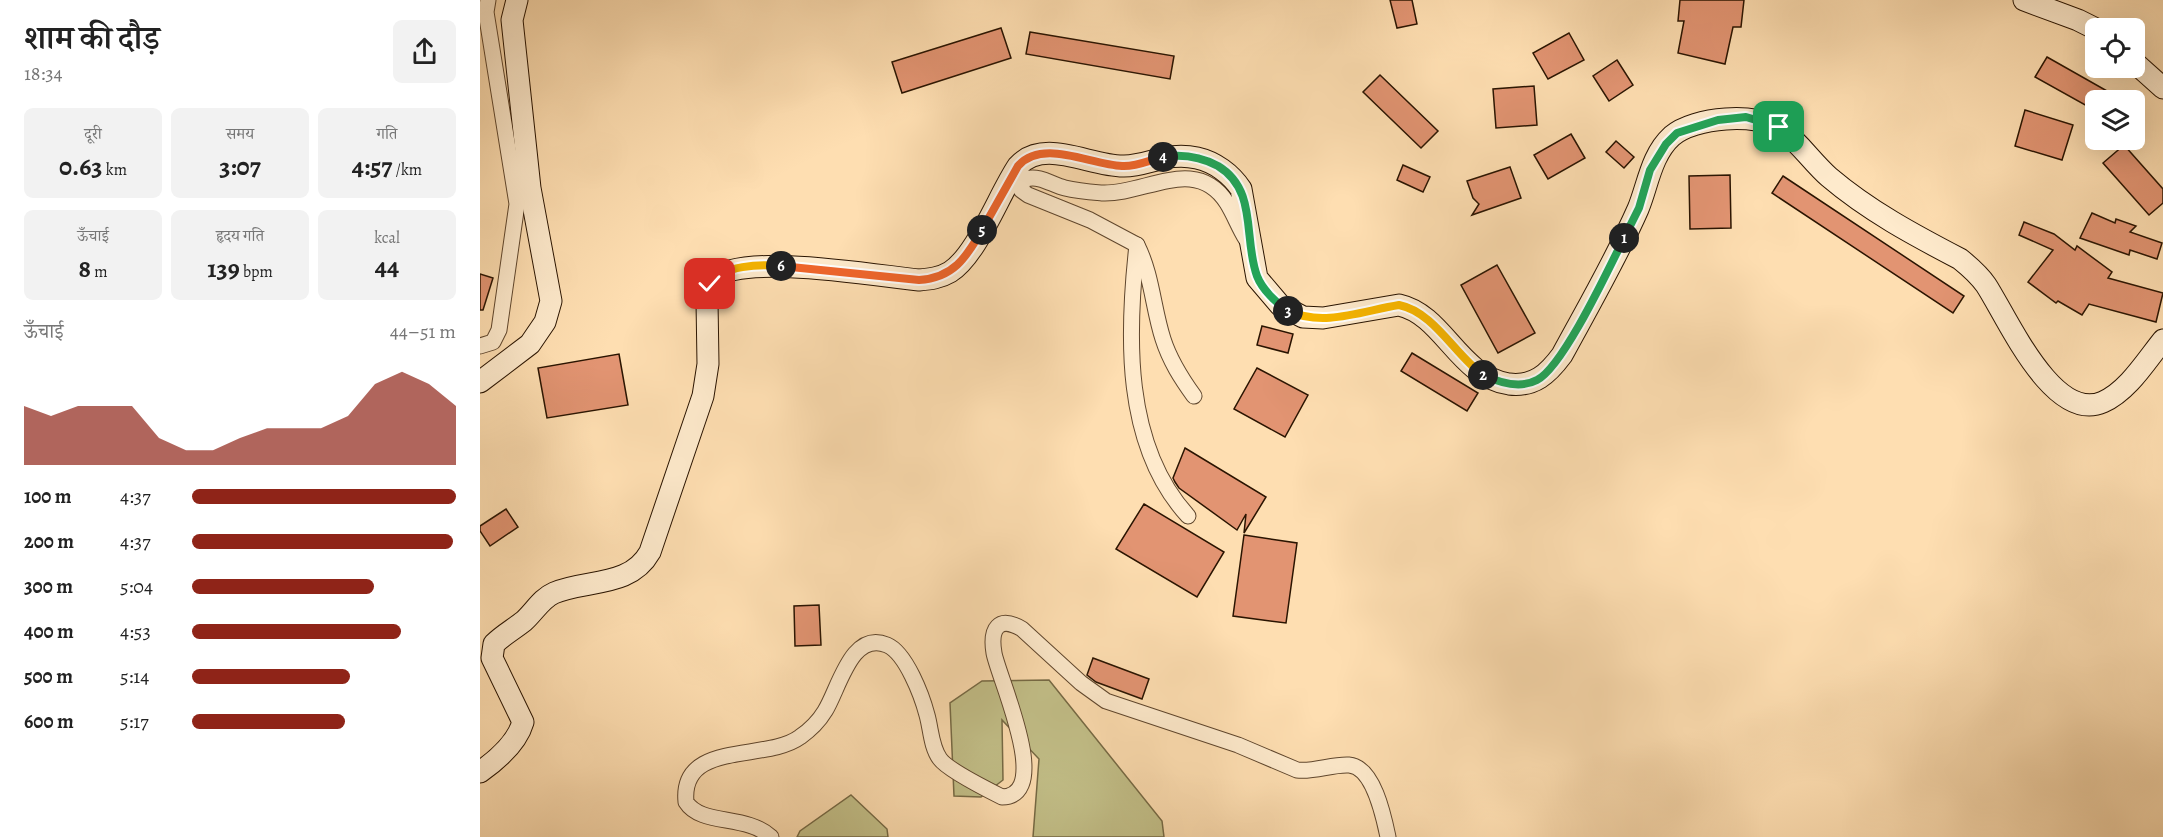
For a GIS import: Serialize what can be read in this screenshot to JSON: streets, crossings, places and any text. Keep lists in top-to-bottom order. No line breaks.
{"page":{"heading":["शाम की दौड़","18:34"],"stats":[["दूरी","0.63 km"],["समय","3:07"],["गति","4:57 /km"],["ऊँचाई","8 m"],["हृदय गति","139 bpm"],["kcal","44"]],"pins":["4","5","1","6","3","2"],"chart":["ऊँचाई","44–51 m"],"list":[{"name":"100 m","note":"4:37"},{"name":"200 m","note":"4:37"},{"name":"300 m","note":"5:04"},{"name":"400 m","note":"4:53"},{"name":"500 m","note":"5:14"},{"name":"600 m","note":"5:17"}]}}
